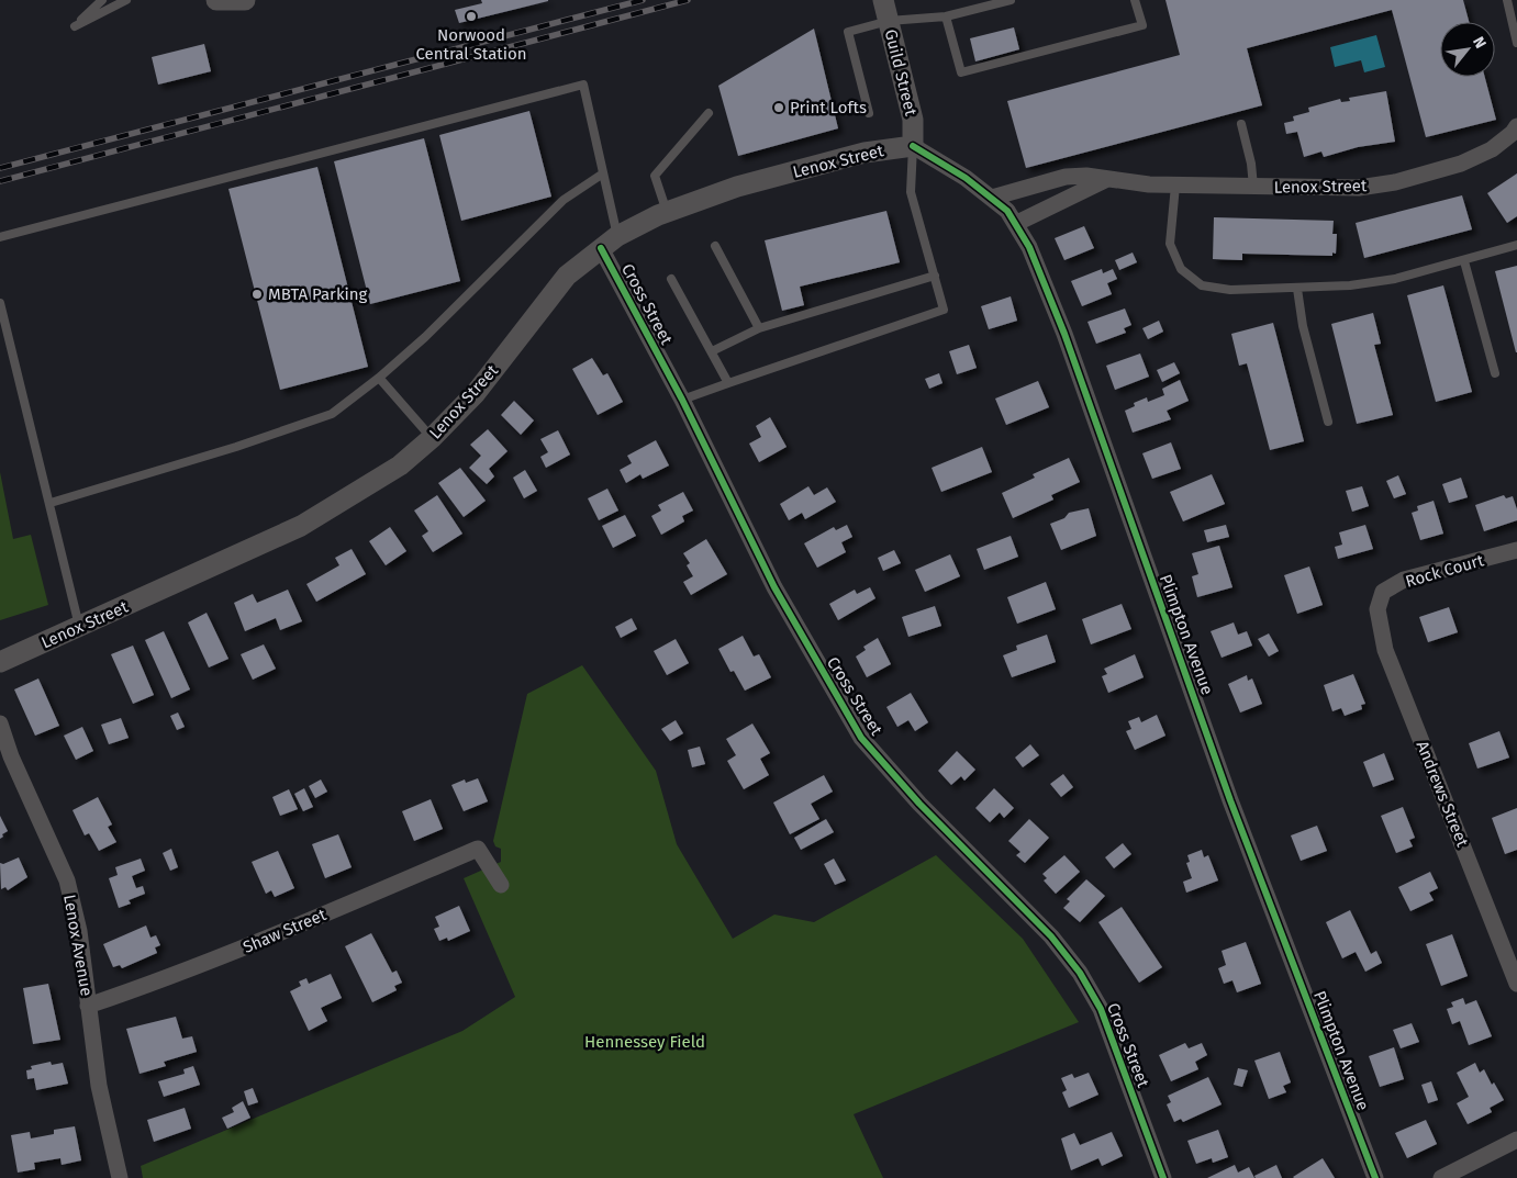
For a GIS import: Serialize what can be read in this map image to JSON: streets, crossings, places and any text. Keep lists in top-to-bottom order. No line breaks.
{"streets":{"street":["Guild Street","Lenox Street","Cross Street","Rock Court","Plimpton Avenue","Andrews Street","Shaw Street","Lenox Avenue"]},"crossings":[["Guild Street","Lenox Street"],["Guild Street","Plimpton Avenue"],["Lenox Street","Cross Street"],["Lenox Street","Plimpton Avenue"],["Rock Court","Andrews Street"],["Shaw Street","Lenox Avenue"]],"parks":["Hennessey Field"],"places":["Norwood Central Station","Print Lofts","MBTA Parking"],"north":"top right"}
